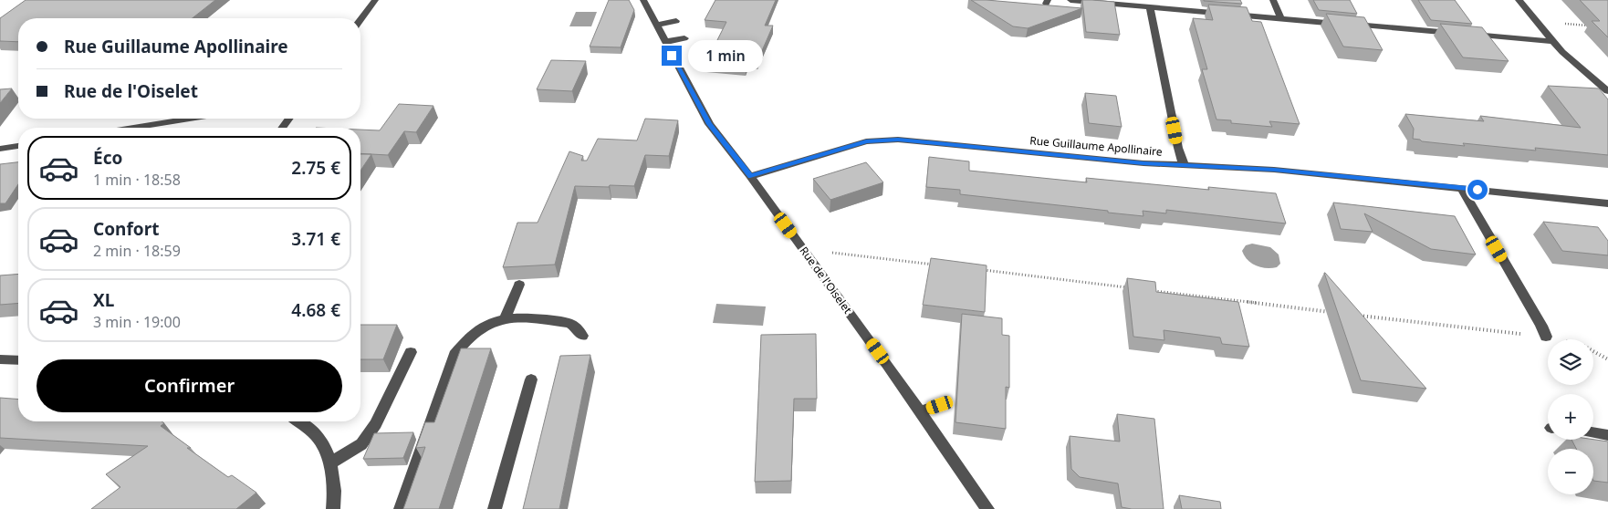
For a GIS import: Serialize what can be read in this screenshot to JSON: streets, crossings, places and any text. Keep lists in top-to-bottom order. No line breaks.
{"streets":{"street":["Rue Guillaume Apollinaire","Rue de l'Oiselet"]},"crossings":[["Rue Guillaume Apollinaire","Rue de l'Oiselet"]],"page":{"banner":["Rue Guillaume Apollinaire","Rue de l'Oiselet"],"bubble":"1 min","list":[{"name":"Éco","note":"1 min · 18:58","value":"2.75 €"},{"name":"Confort","note":"2 min · 18:59","value":"3.71 €"},{"name":"XL","note":"3 min · 19:00","value":"4.68 €"}],"map_buttons":["+","−"],"buttons":"Confirmer"}}
